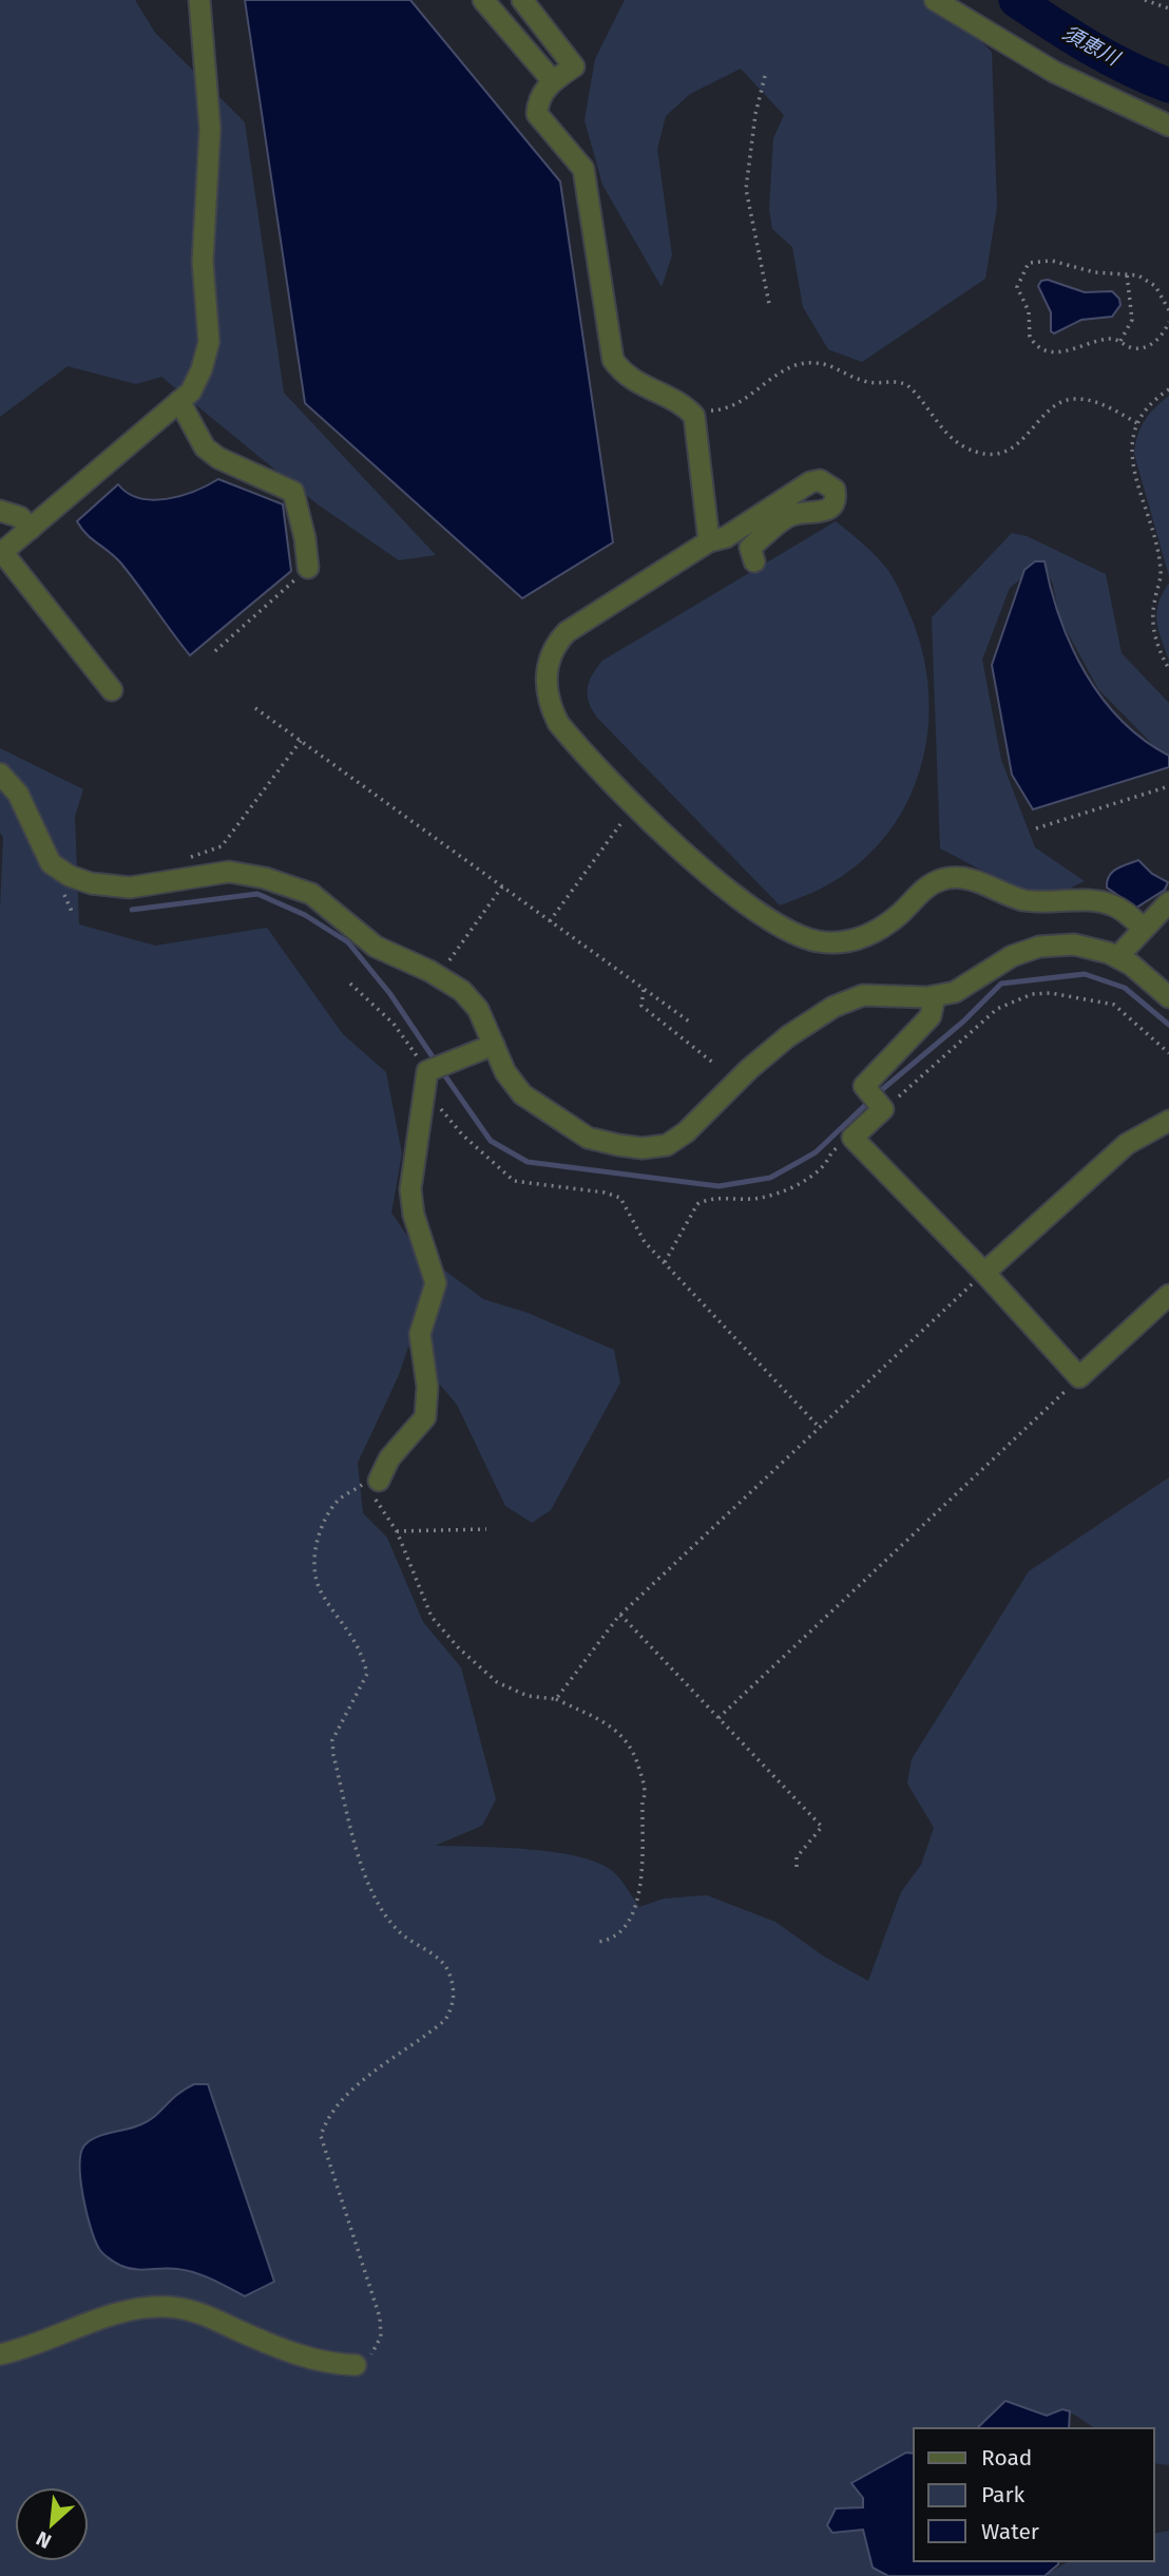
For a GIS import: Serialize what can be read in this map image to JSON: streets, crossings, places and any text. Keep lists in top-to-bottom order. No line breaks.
{"water":["須恵川"],"legend":["Road","Park","Water"],"north":"bottom left"}
